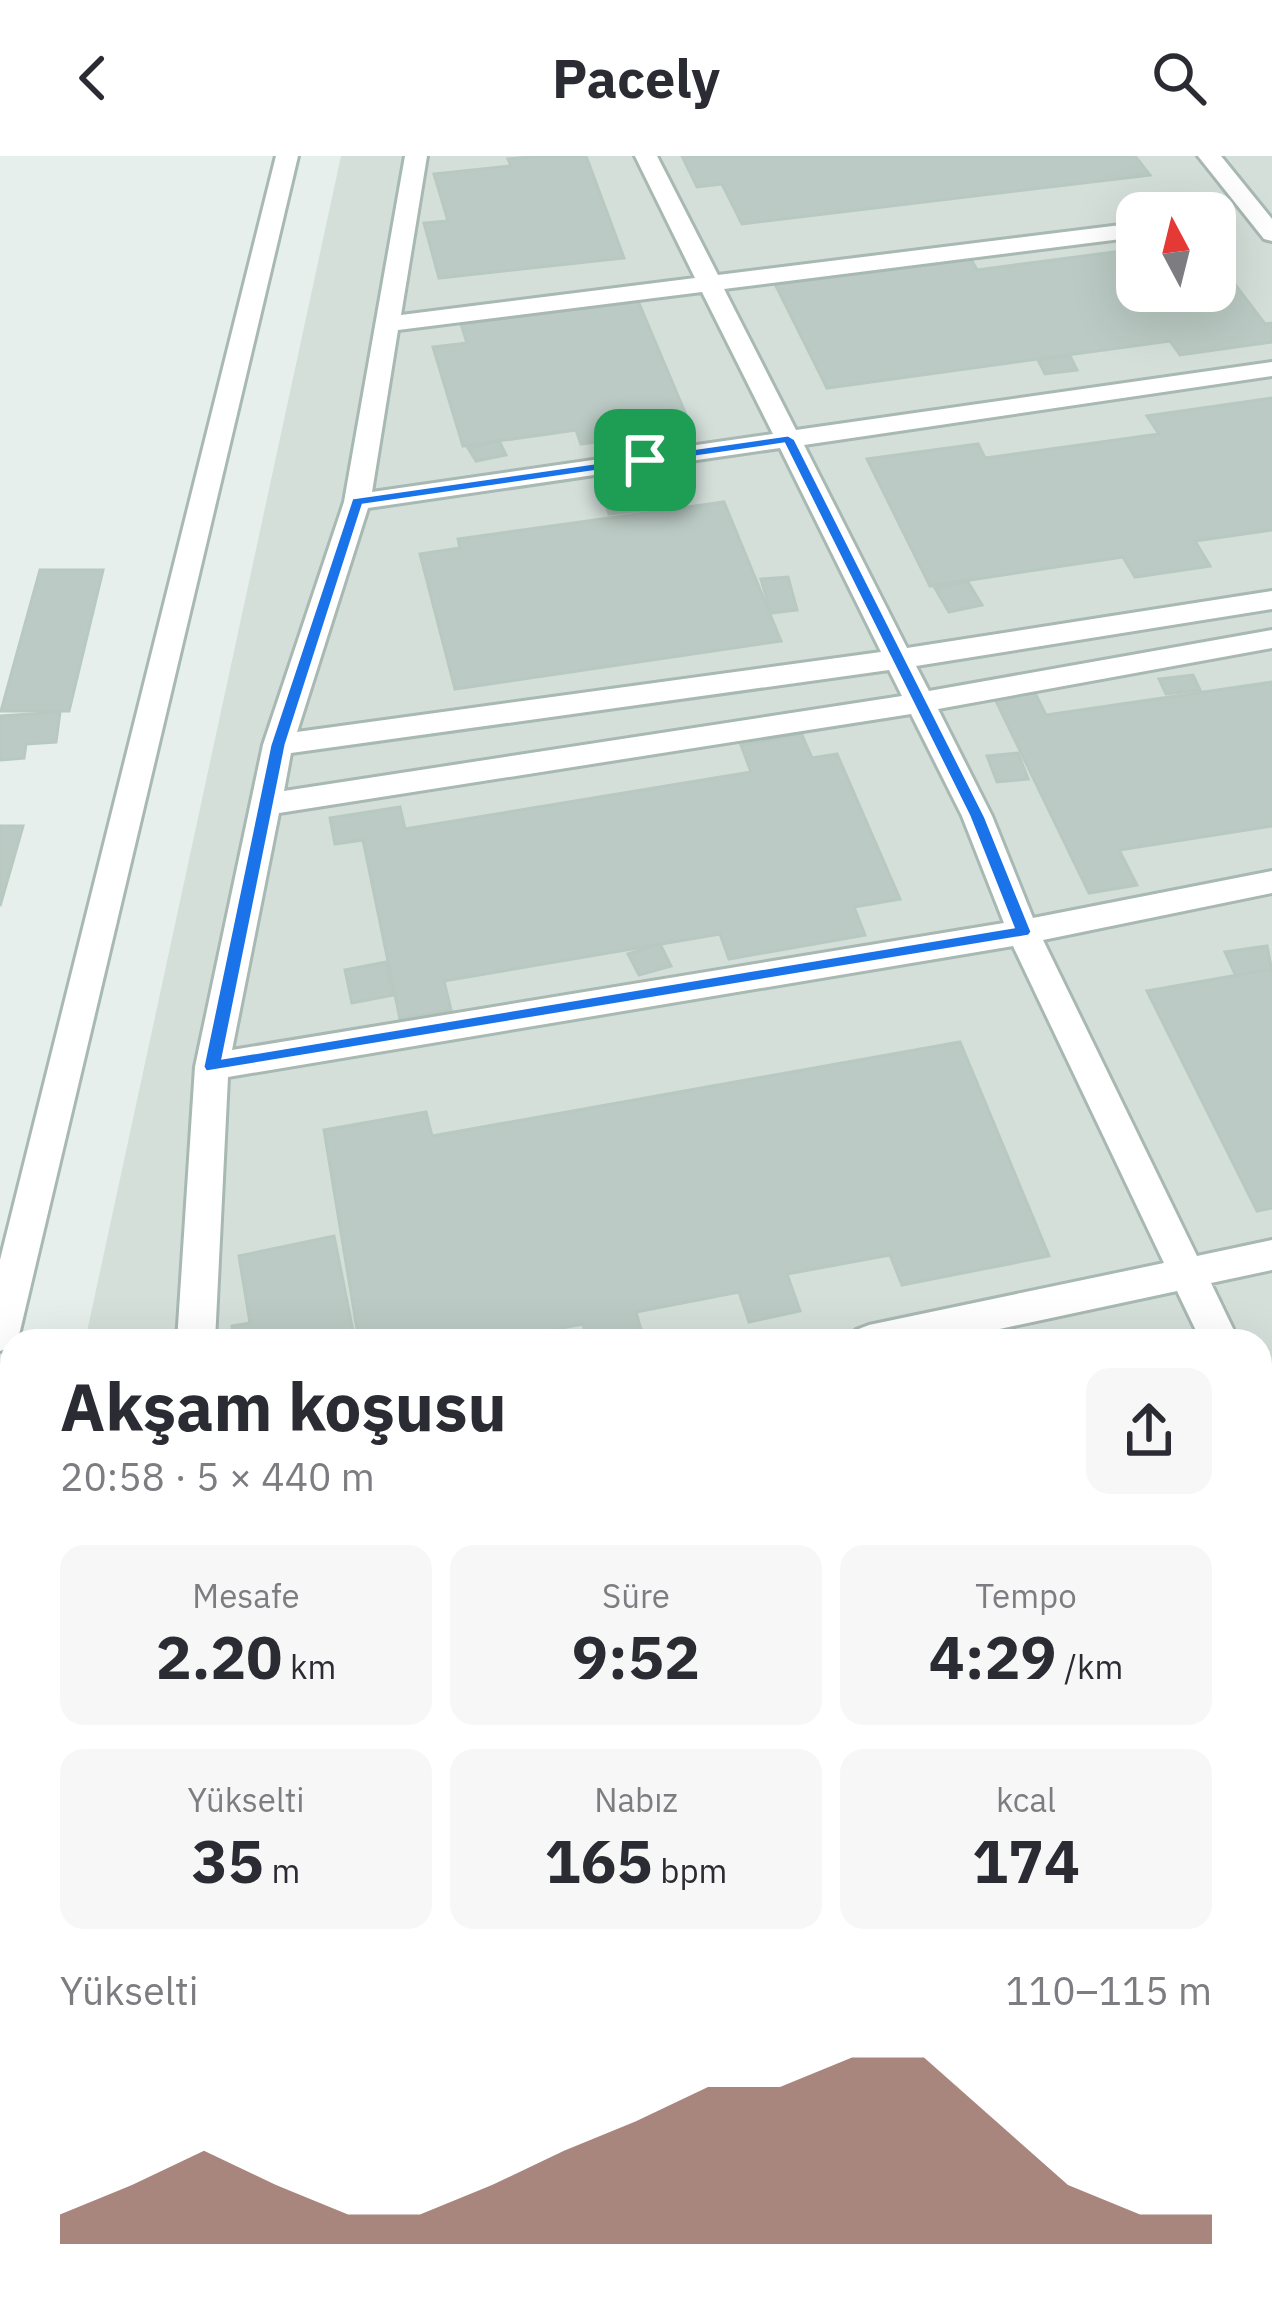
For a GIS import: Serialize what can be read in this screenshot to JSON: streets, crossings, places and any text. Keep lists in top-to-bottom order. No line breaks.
{"north":"top","page":{"header":"Pacely","heading":["Akşam koşusu","20:58 · 5 × 440 m"],"stats":[["Mesafe","2.20 km"],["Süre","9:52"],["Tempo","4:29 /km"],["Yükselti","35 m"],["Nabız","165 bpm"],["kcal","174"]],"chart":["Yükselti","110–115 m"]}}
